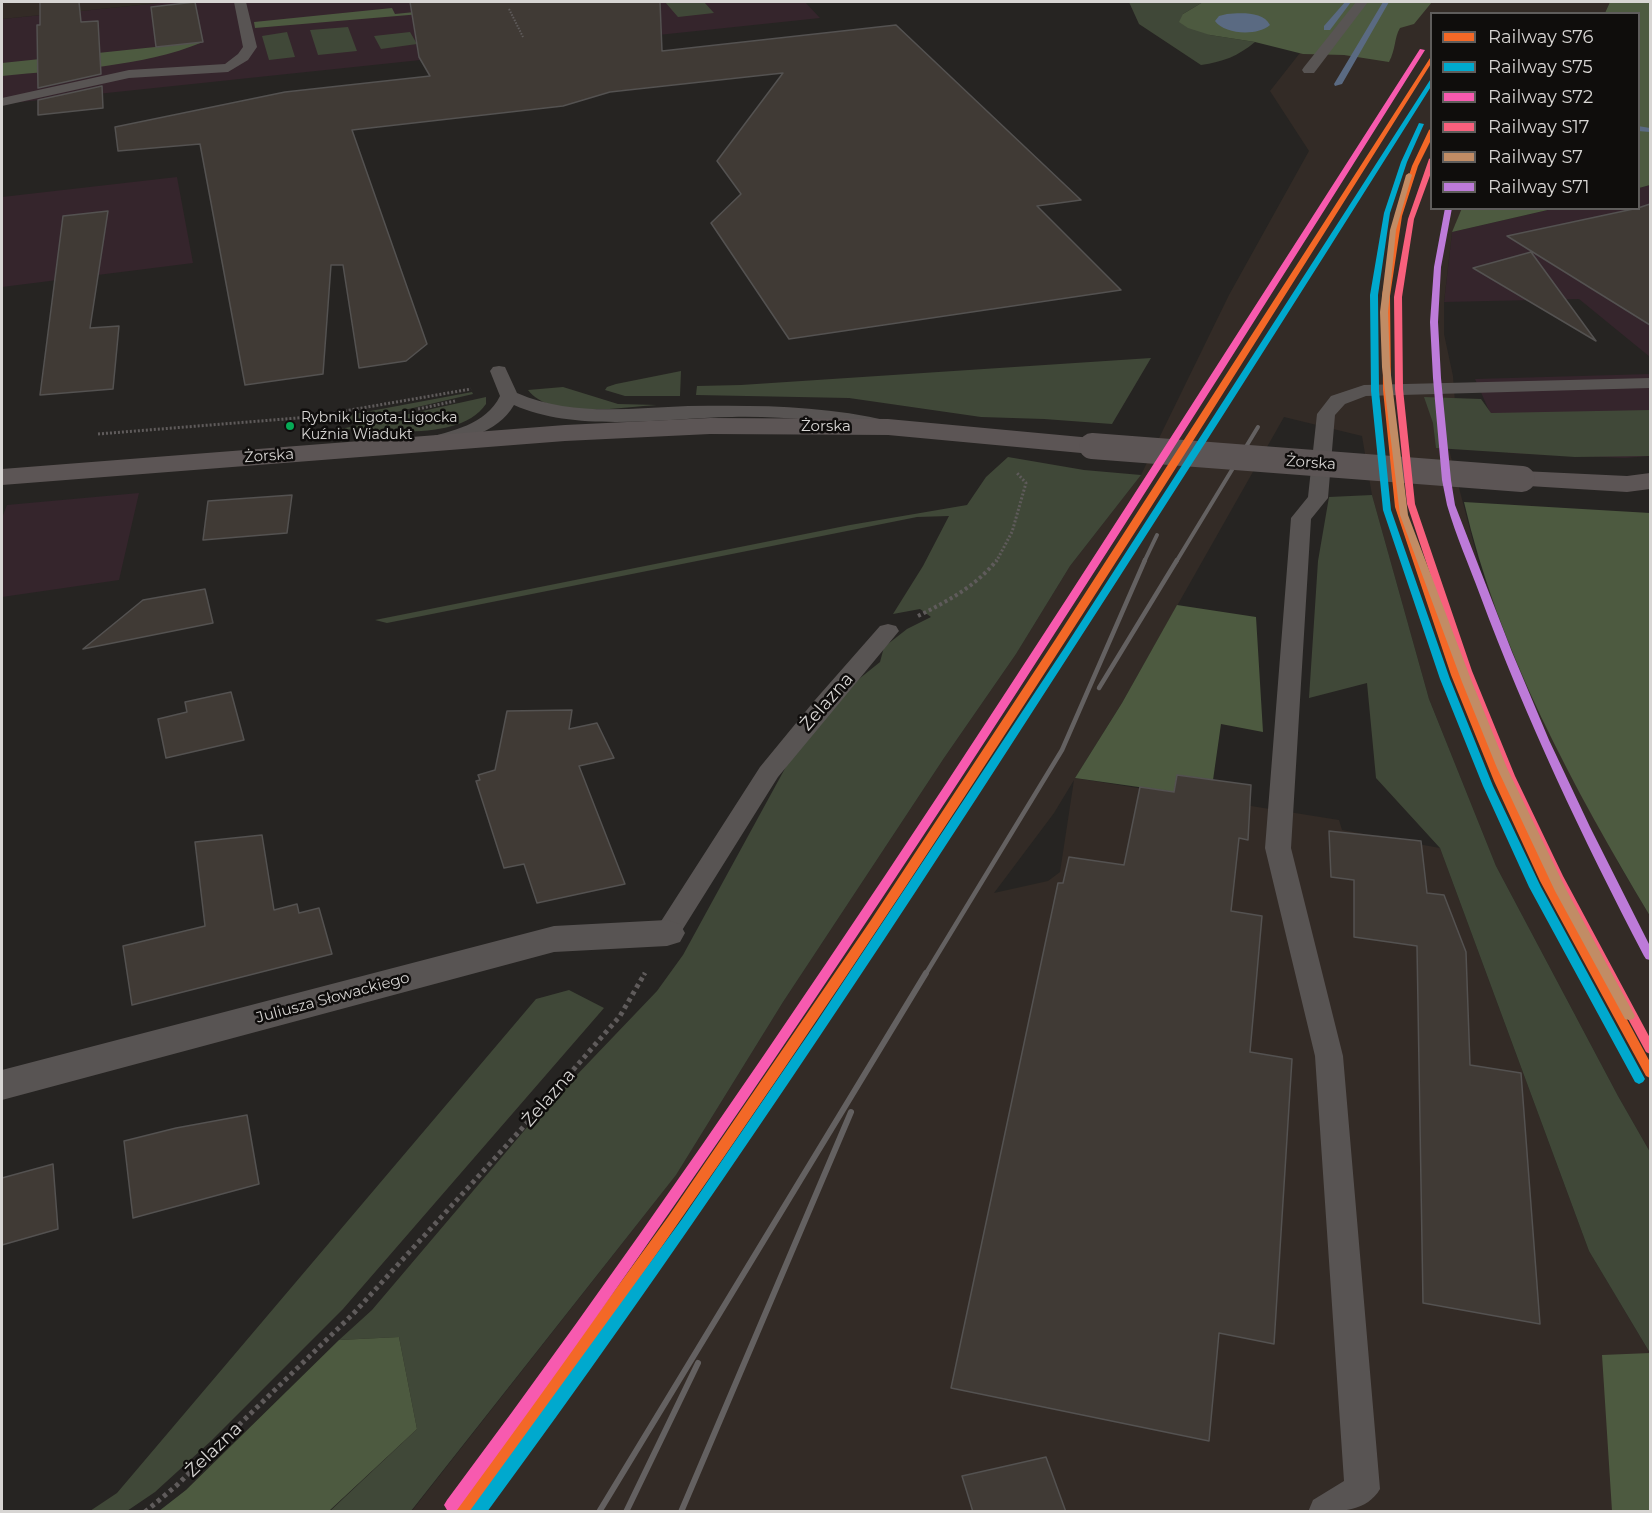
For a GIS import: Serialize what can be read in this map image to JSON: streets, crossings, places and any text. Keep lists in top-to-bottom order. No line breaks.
{"streets":{"main road":["Żorska"],"street":["Juliusza Słowackiego"],"lane":["Żelazna"]},"crossings":[["Żelazna","Juliusza Słowackiego"]],"places":["Rybnik Ligota-Ligocka Kuźnia Wiadukt"],"lines":["rail line S72","rail line S76","rail line S75","rail line S17","rail line S7","rail line S71"],"legend":["Railway S76","Railway S75","Railway S72","Railway S17","Railway S7","Railway S71"]}
